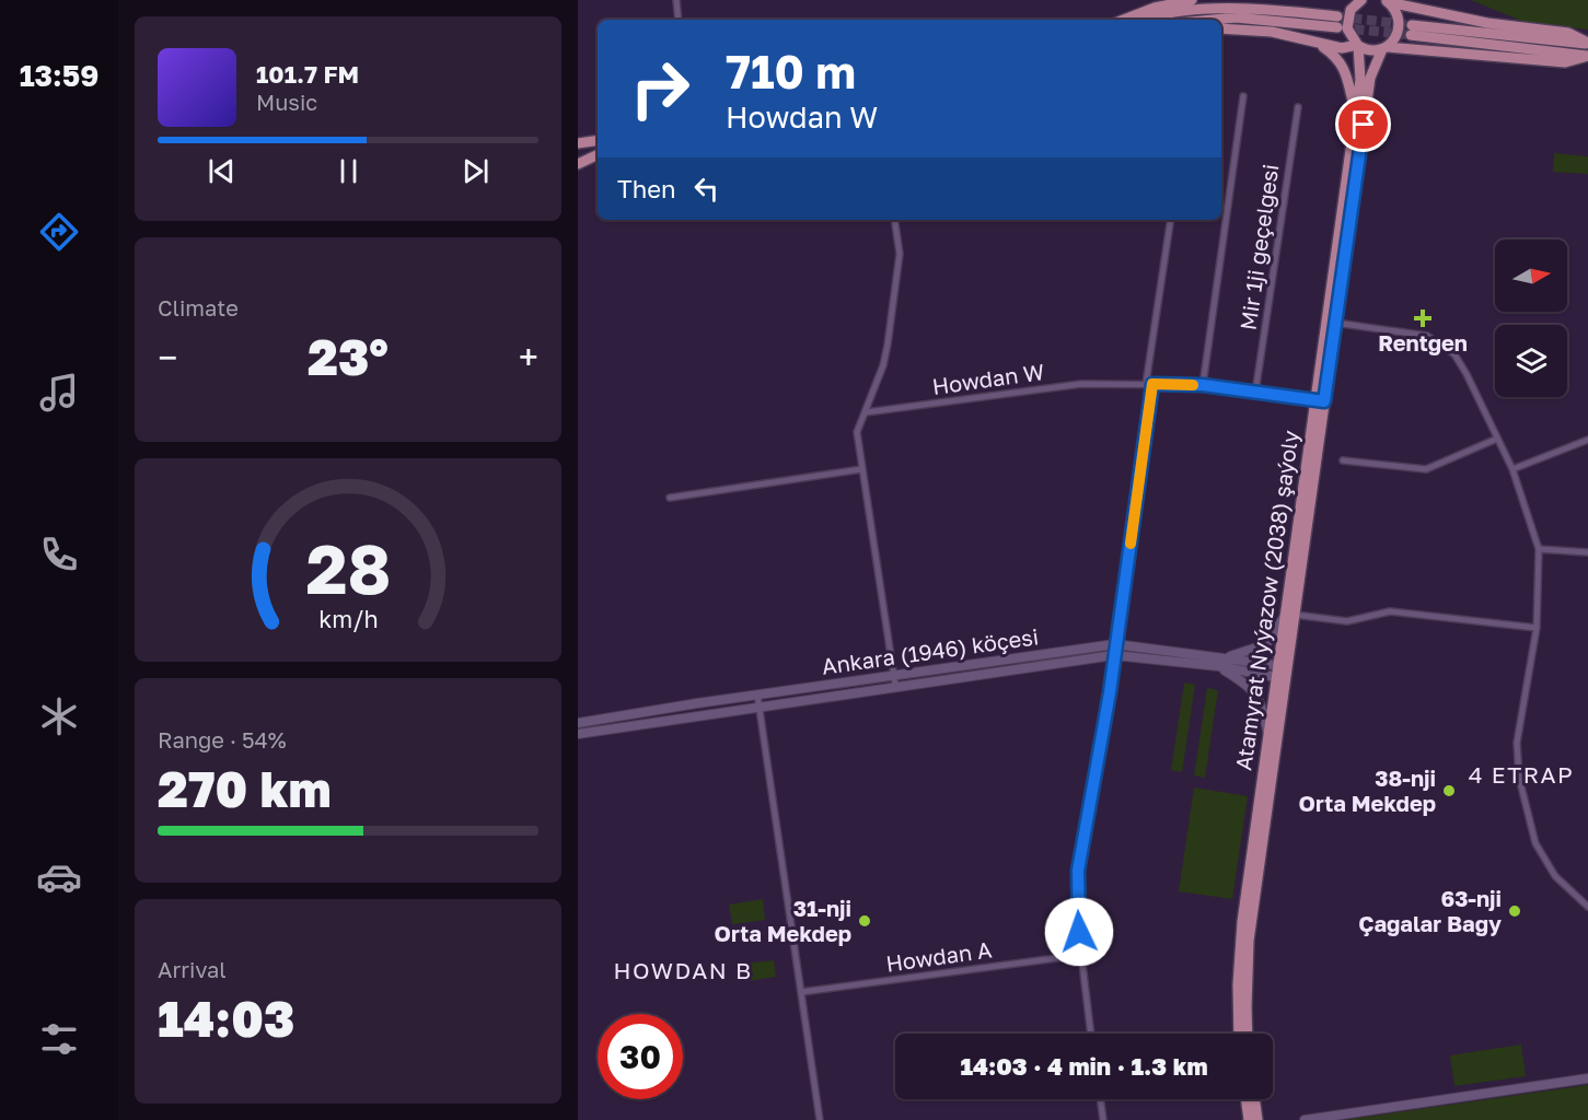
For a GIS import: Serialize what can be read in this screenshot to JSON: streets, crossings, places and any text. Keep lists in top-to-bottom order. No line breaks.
{"streets":{"main road":["Atamyrat Nyýazow (2038) şaýoly","Ankara (1946) köçesi"],"street":["Mir 1ji geçelgesi","Howdan W","Howdan A"]},"crossings":[["Mir 1ji geçelgesi","Howdan W"],["Howdan W","Atamyrat Nyýazow (2038) şaýoly"],["Atamyrat Nyýazow (2038) şaýoly","Ankara (1946) köçesi"]],"districts":["4 ETRAP","HOWDAN B"],"places":{"health":["Rentgen"],"other":["38-nji Orta Mekdep","63-nji Çagalar Bagy","31-nji Orta Mekdep"]},"north":"right","page":{"tabs":"13:59","turn":["710 m","Howdan W"],"song":["101.7 FM","Music"],"then":"Then","tile":["Climate",["Range · 54%","270 km"],["Arrival","14:03"]],"heat":["−","23°","+"],"limit":"30","trip":"14:03 · 4 min · 1.3 km","gauge":["28","km/h"]}}
